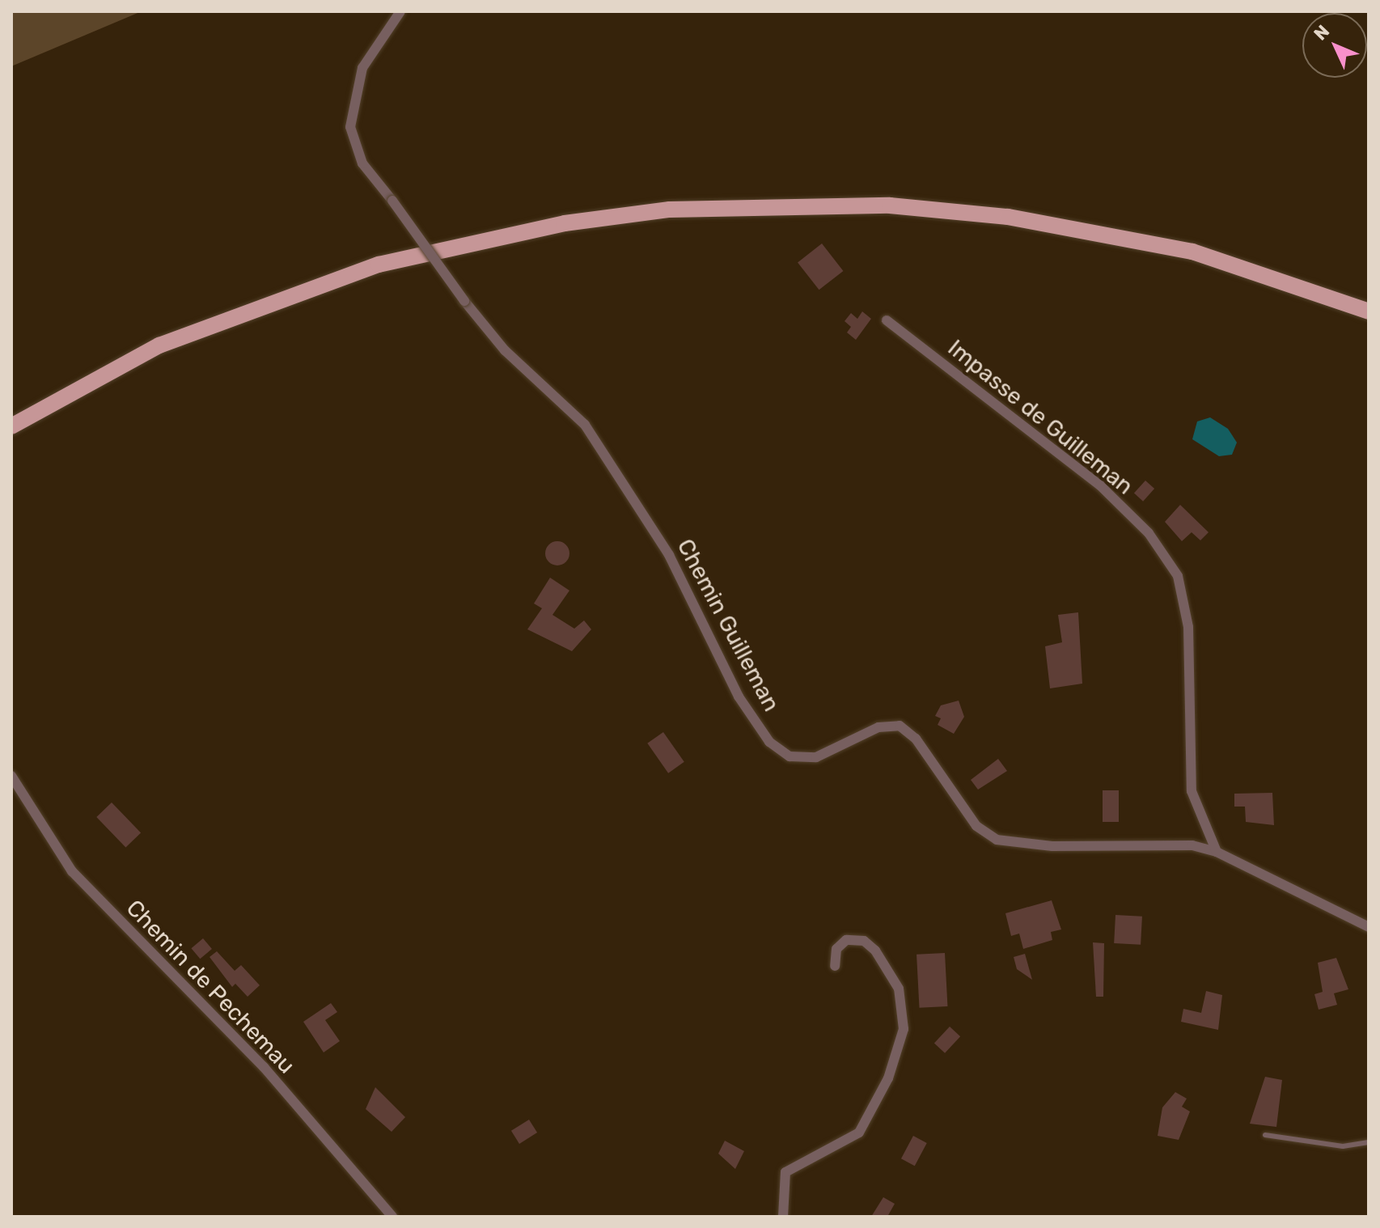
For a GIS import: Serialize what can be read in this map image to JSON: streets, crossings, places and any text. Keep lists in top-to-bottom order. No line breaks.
{"streets":{"street":["Impasse de Guilleman","Chemin Guilleman","Chemin de Pechemau"]},"crossings":[["Impasse de Guilleman","Chemin Guilleman"]],"north":"top left"}
